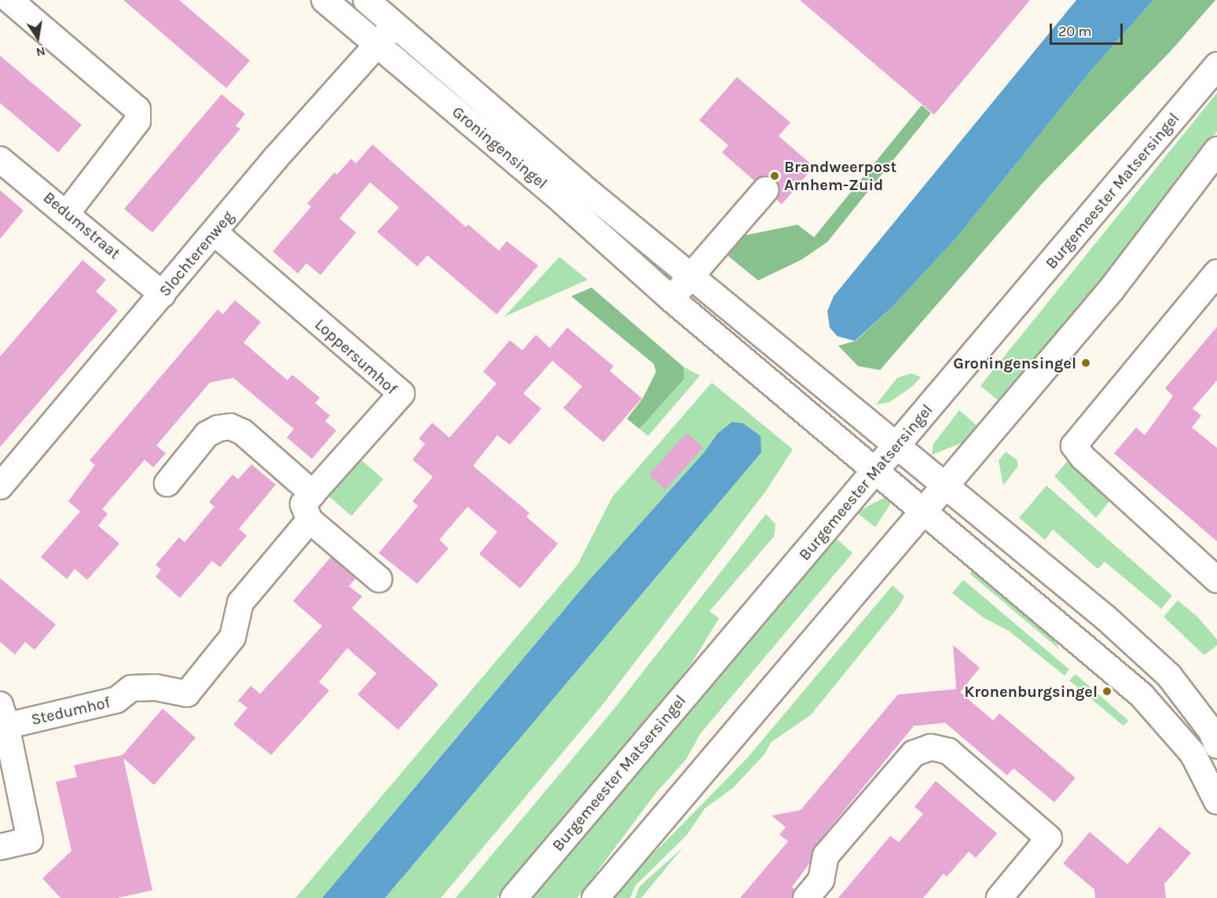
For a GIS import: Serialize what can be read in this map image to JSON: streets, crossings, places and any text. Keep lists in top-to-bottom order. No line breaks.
{"streets":{"main road":["Burgemeester Matsersingel"],"street":["Groningensingel","Bedumstraat","Slochterenweg","Loppersumhof","Stedumhof"]},"crossings":[["Groningensingel","Burgemeester Matsersingel"],["Groningensingel","Slochterenweg"],["Bedumstraat","Slochterenweg"],["Slochterenweg","Loppersumhof"],["Loppersumhof","Stedumhof"]],"places":["Brandweerpost Arnhem-Zuid","Groningensingel","Kronenburgsingel"],"scale_bar":"20 m","north":"bottom"}
